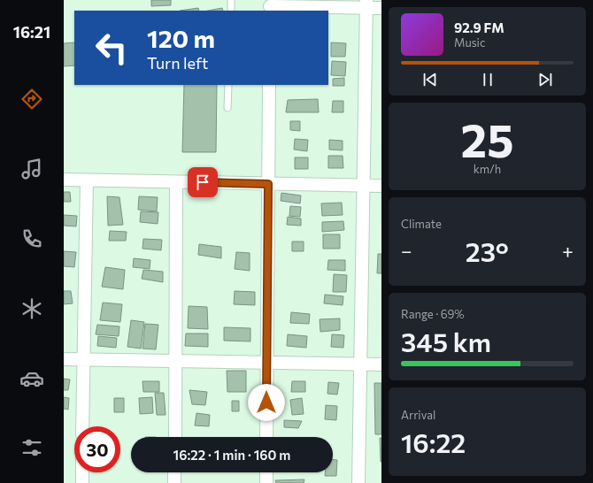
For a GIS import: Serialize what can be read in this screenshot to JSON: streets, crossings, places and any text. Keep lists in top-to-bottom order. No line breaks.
{"page":{"tabs":"16:21","turn":["120 m","Turn left"],"song":["92.9 FM","Music"],"tile":[["25","km/h"],"Climate",["Range · 69%","345 km"],["Arrival","16:22"]],"heat":["−","23°","+"],"limit":"30","trip":"16:22 · 1 min · 160 m"}}
